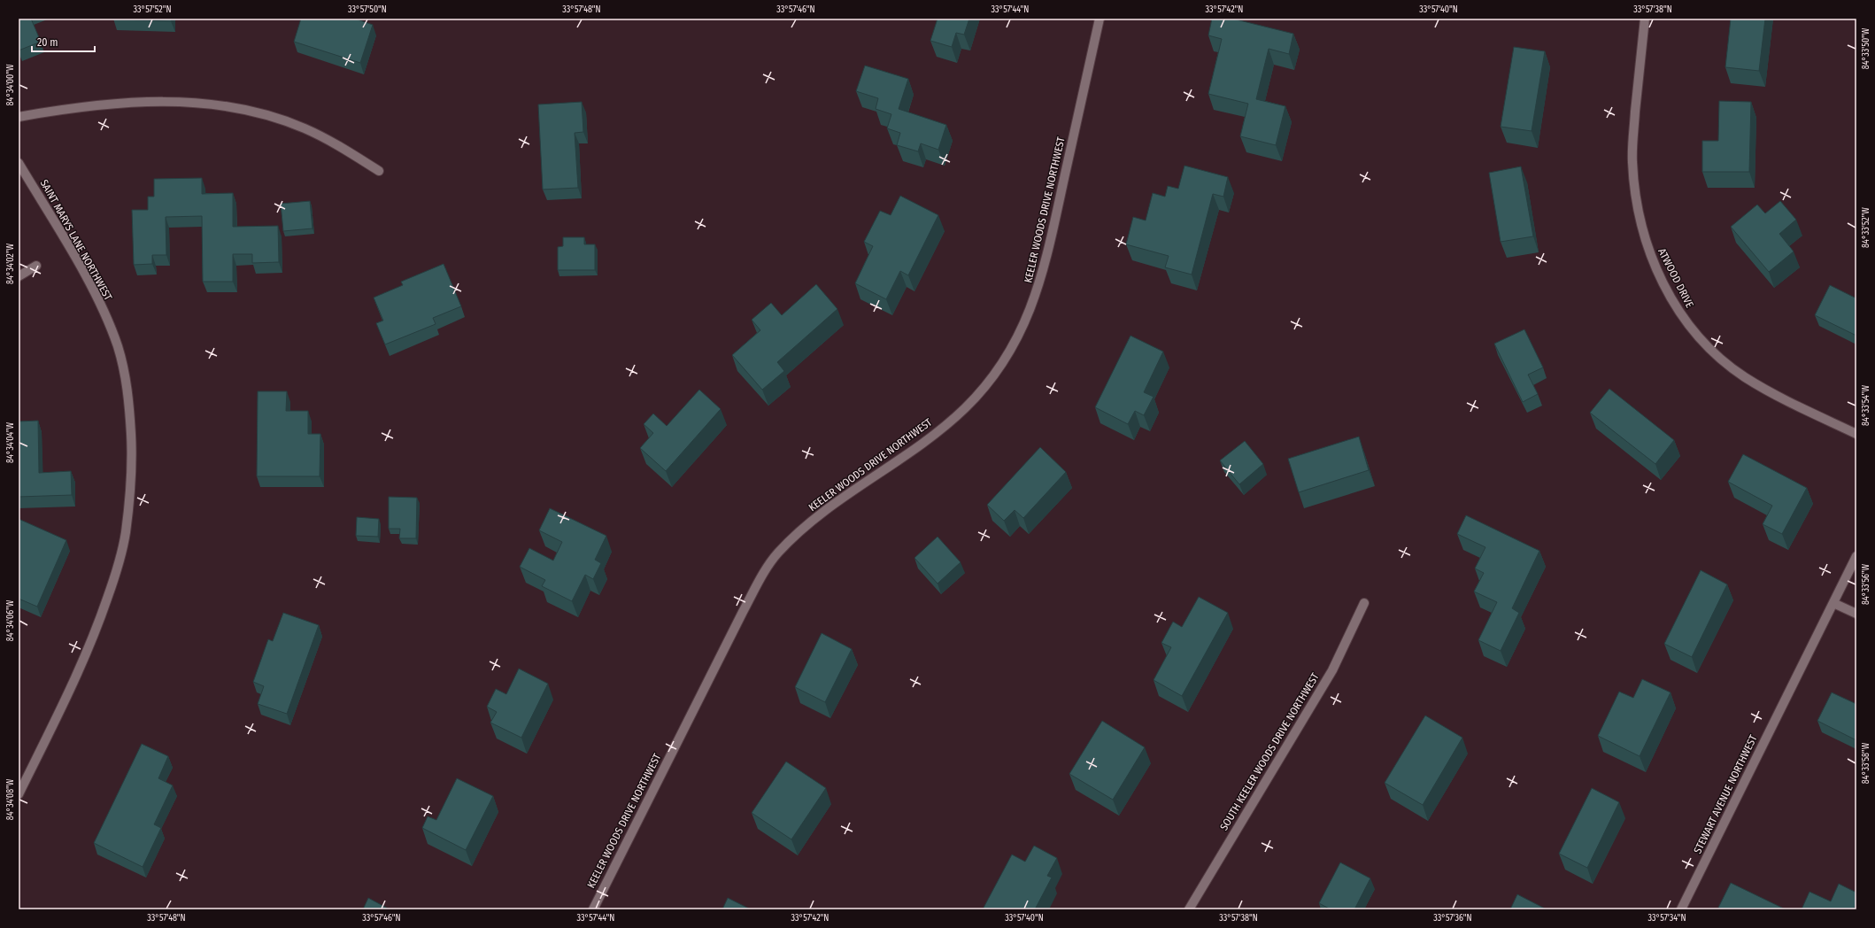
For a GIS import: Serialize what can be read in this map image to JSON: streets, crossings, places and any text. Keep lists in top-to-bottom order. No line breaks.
{"streets":{"street":["KEELER WOODS DRIVE NORTHWEST","SAINT MARYS LANE NORTHWEST","ATWOOD DRIVE","SOUTH KEELER WOODS DRIVE NORTHWEST","STEWART AVENUE NORTHWEST"]},"scale_bar":"20 m","coordinates":["33°57'52\"N","33°57'50\"N","33°57'48\"N","33°57'46\"N","33°57'44\"N","33°57'42\"N","33°57'40\"N","33°57'38\"N","84°33'50\"W","84°34'00\"W","84°33'52\"W","84°34'02\"W","84°33'54\"W","84°34'04\"W","84°33'56\"W","84°34'06\"W","84°33'58\"W","84°34'08\"W","33°57'36\"N","33°57'34\"N"]}
